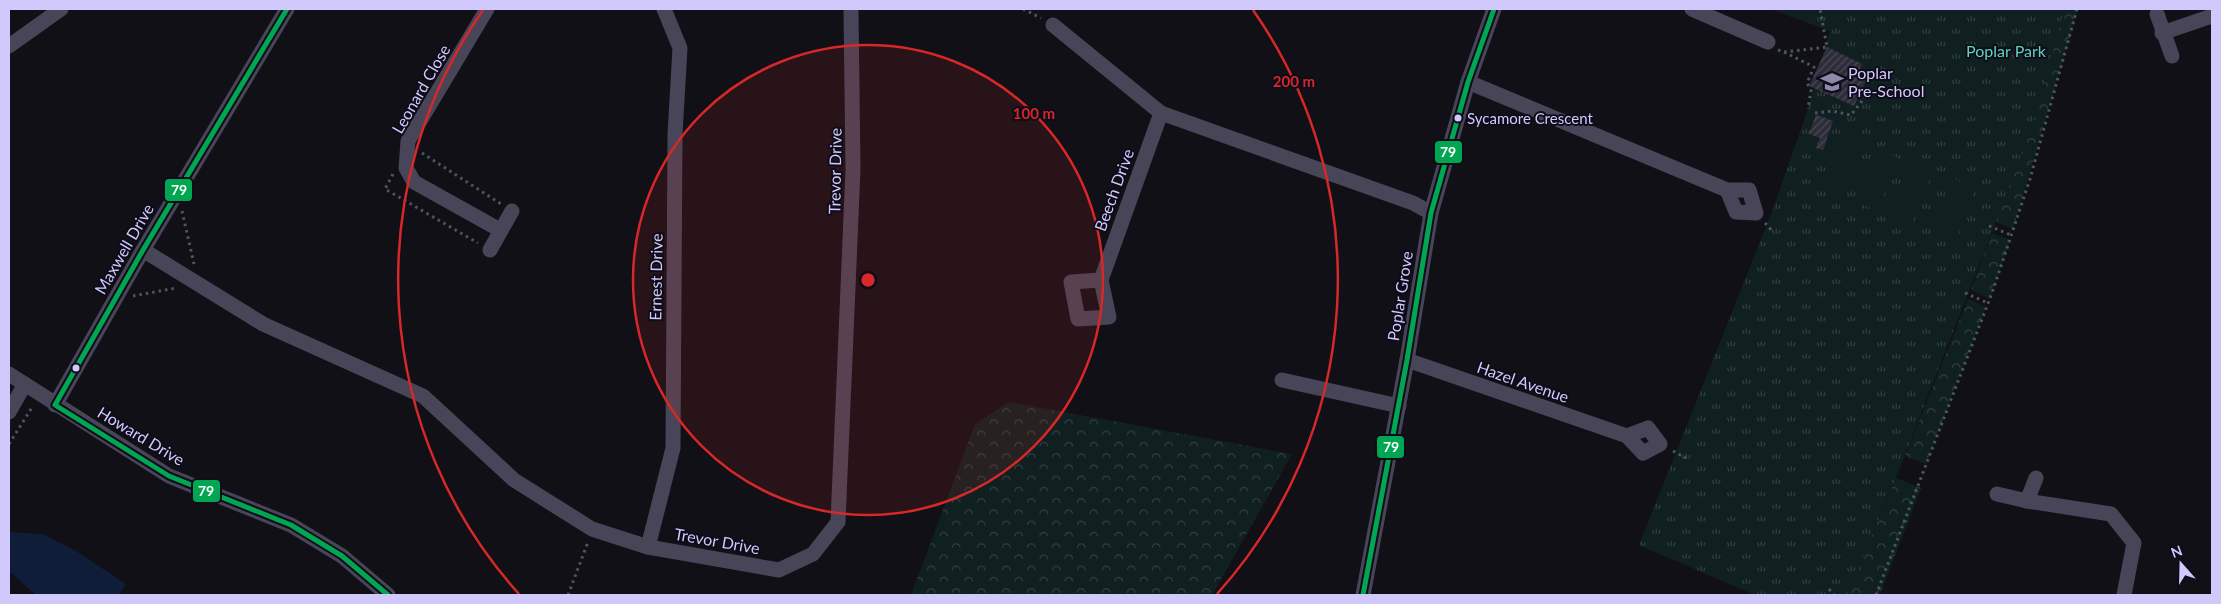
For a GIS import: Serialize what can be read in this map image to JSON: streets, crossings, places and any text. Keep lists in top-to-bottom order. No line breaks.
{"streets":{"street":["Leonard Close","Trevor Drive","Beech Drive","Maxwell Drive","Ernest Drive","Poplar Grove","Hazel Avenue","Howard Drive"]},"crossings":[["Trevor Drive","Maxwell Drive"],["Trevor Drive","Ernest Drive"],["Maxwell Drive","Howard Drive"],["Poplar Grove","Hazel Avenue"]],"parks":["Poplar Park"],"places":{"school or university":["Poplar Pre-School"],"other":["Sycamore Crescent"]},"lines":["transit line 79"],"north":"top","rings":["200 m","100 m"]}
